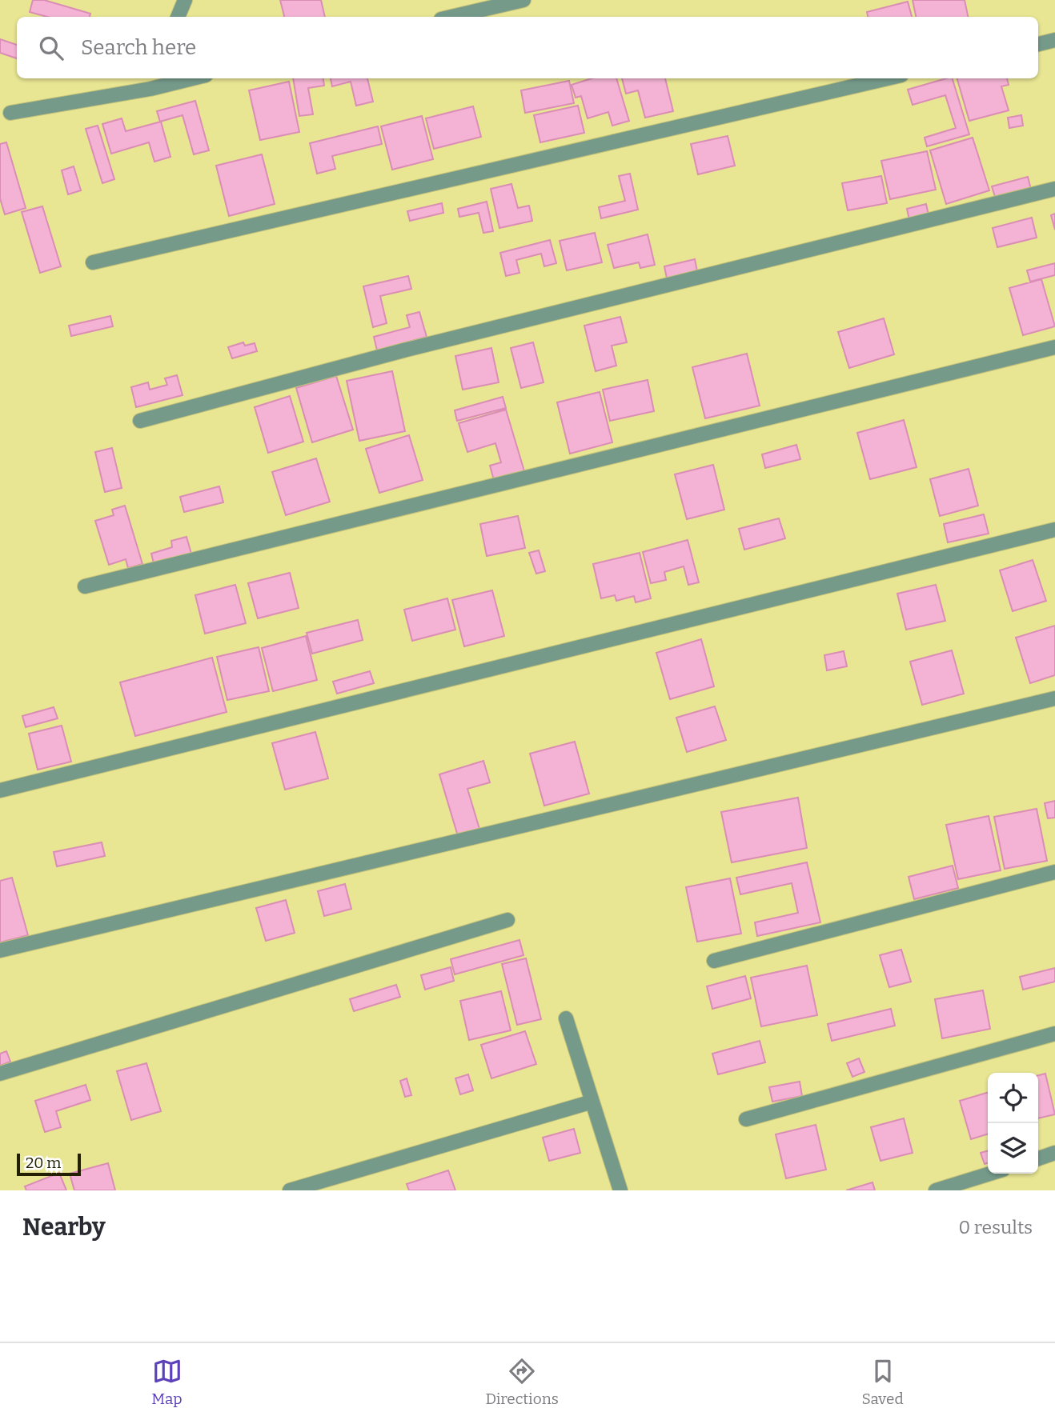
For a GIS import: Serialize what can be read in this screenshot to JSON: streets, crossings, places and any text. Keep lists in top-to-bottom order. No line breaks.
{"scale_bar":"20 m","page":{"search":"Search here","scale":"20 m","heading":["Nearby","0 results"],"nav":["Map","Directions","Saved"]}}
